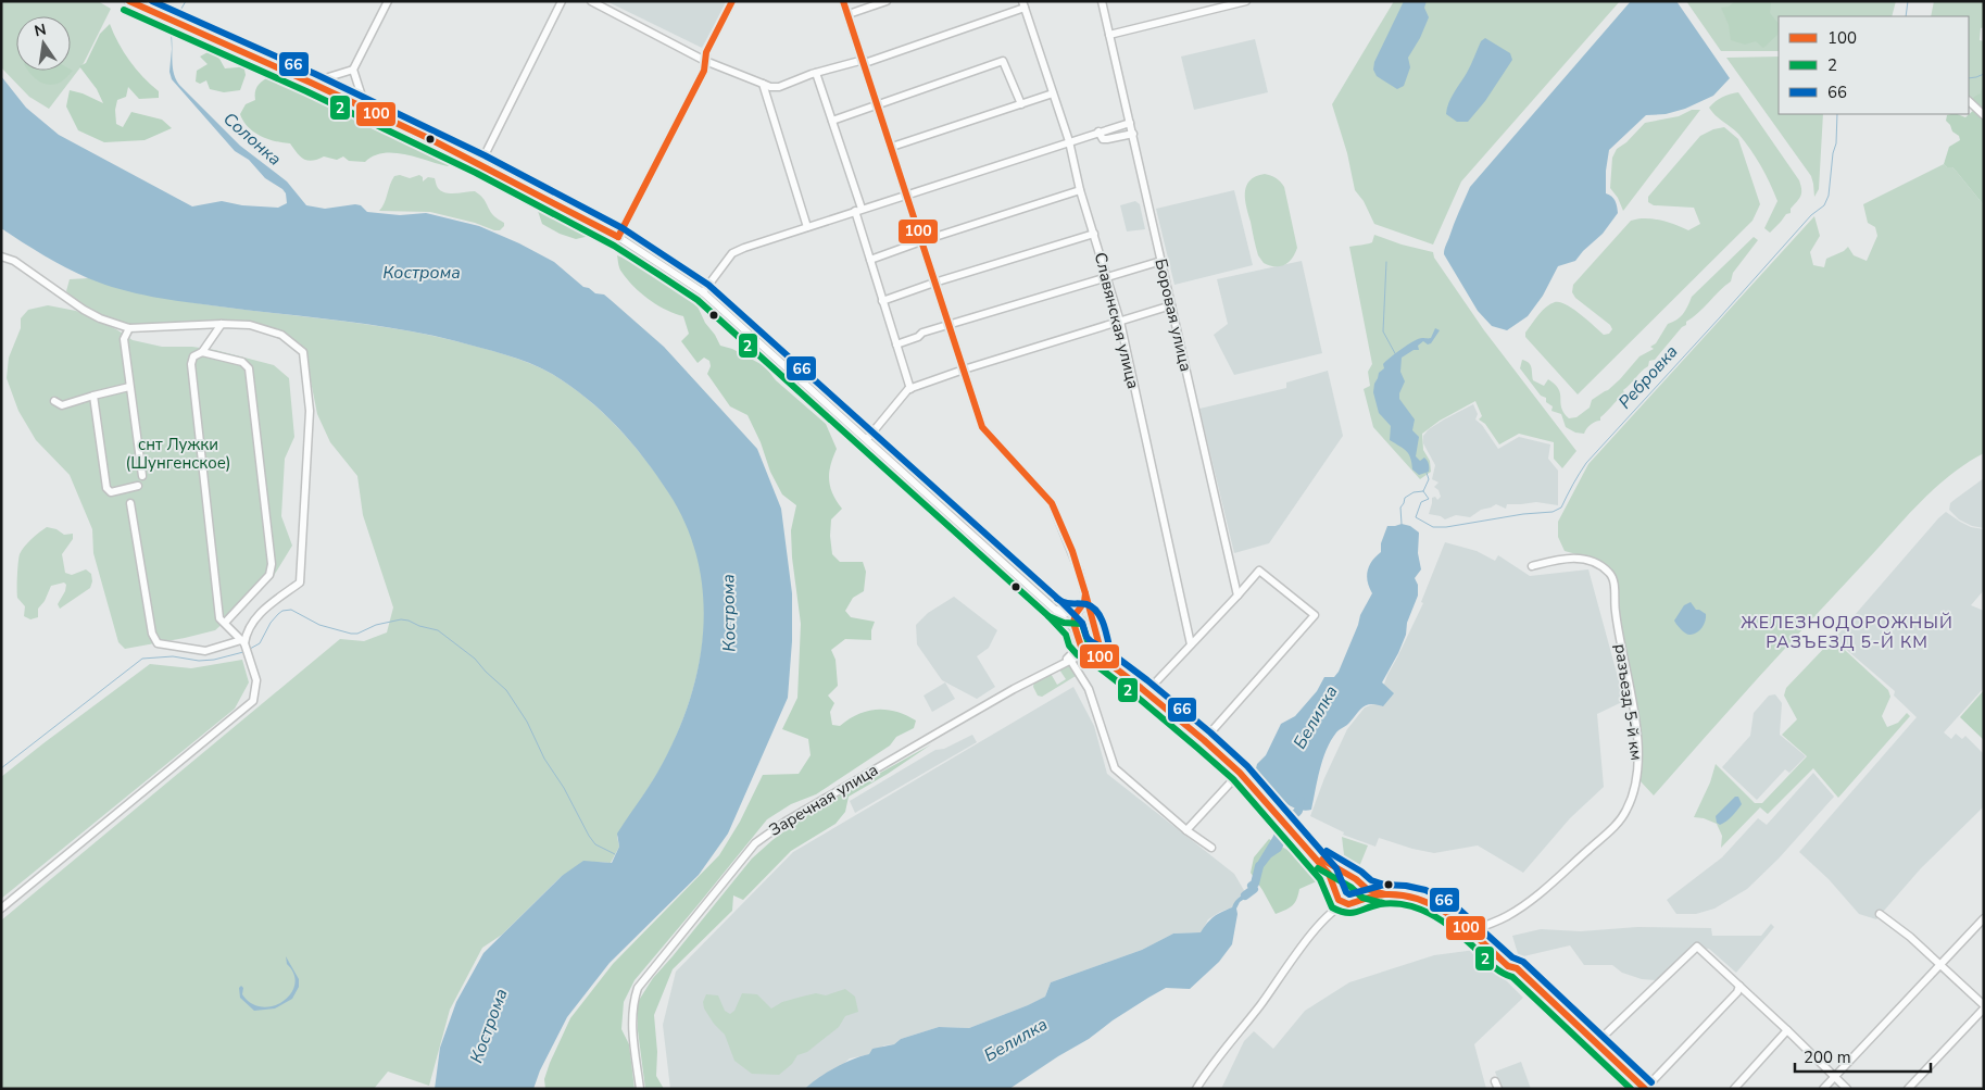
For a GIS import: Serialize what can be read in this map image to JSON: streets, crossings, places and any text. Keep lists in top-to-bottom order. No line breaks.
{"streets":{"street":["Боровая улица","Славянская улица","разъезд 5-й км","Заречная улица"]},"districts":["ЖЕЛЕЗНОДОРОЖНЫЙ РАЗЪЕЗД 5-Й КМ"],"water":["Солонка","Кострома","Ребровка","Белилка"],"parks":["снт Лужки (Шунгенское)"],"lines":["transit line 100","transit line 66","transit line 2"],"legend":["100","2","66"],"scale_bar":"200 m","north":"top"}
